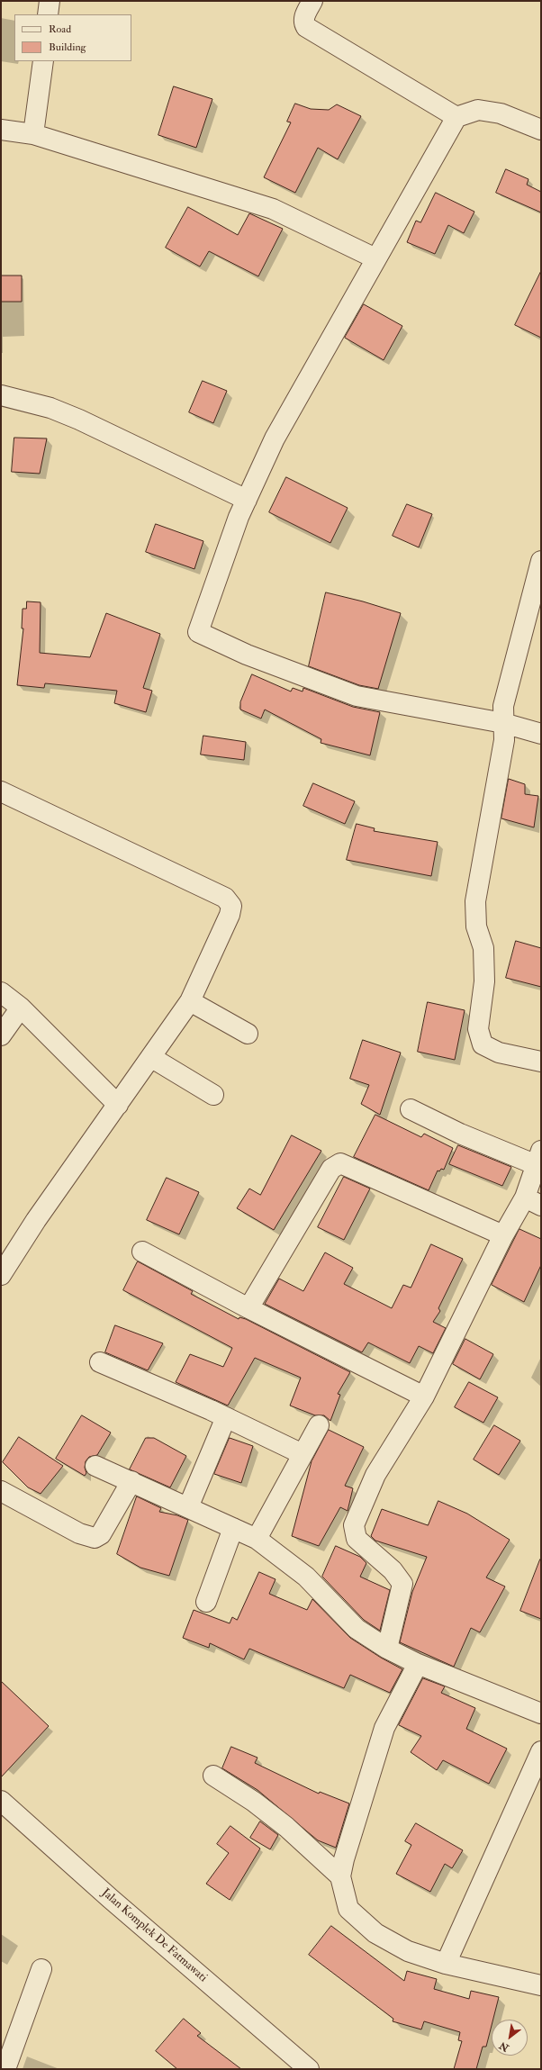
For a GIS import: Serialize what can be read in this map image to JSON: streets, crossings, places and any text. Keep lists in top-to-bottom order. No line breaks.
{"streets":{"street":["Jalan Komplek De Fatmawati"]},"legend":["Road","Building"],"north":"bottom left"}
